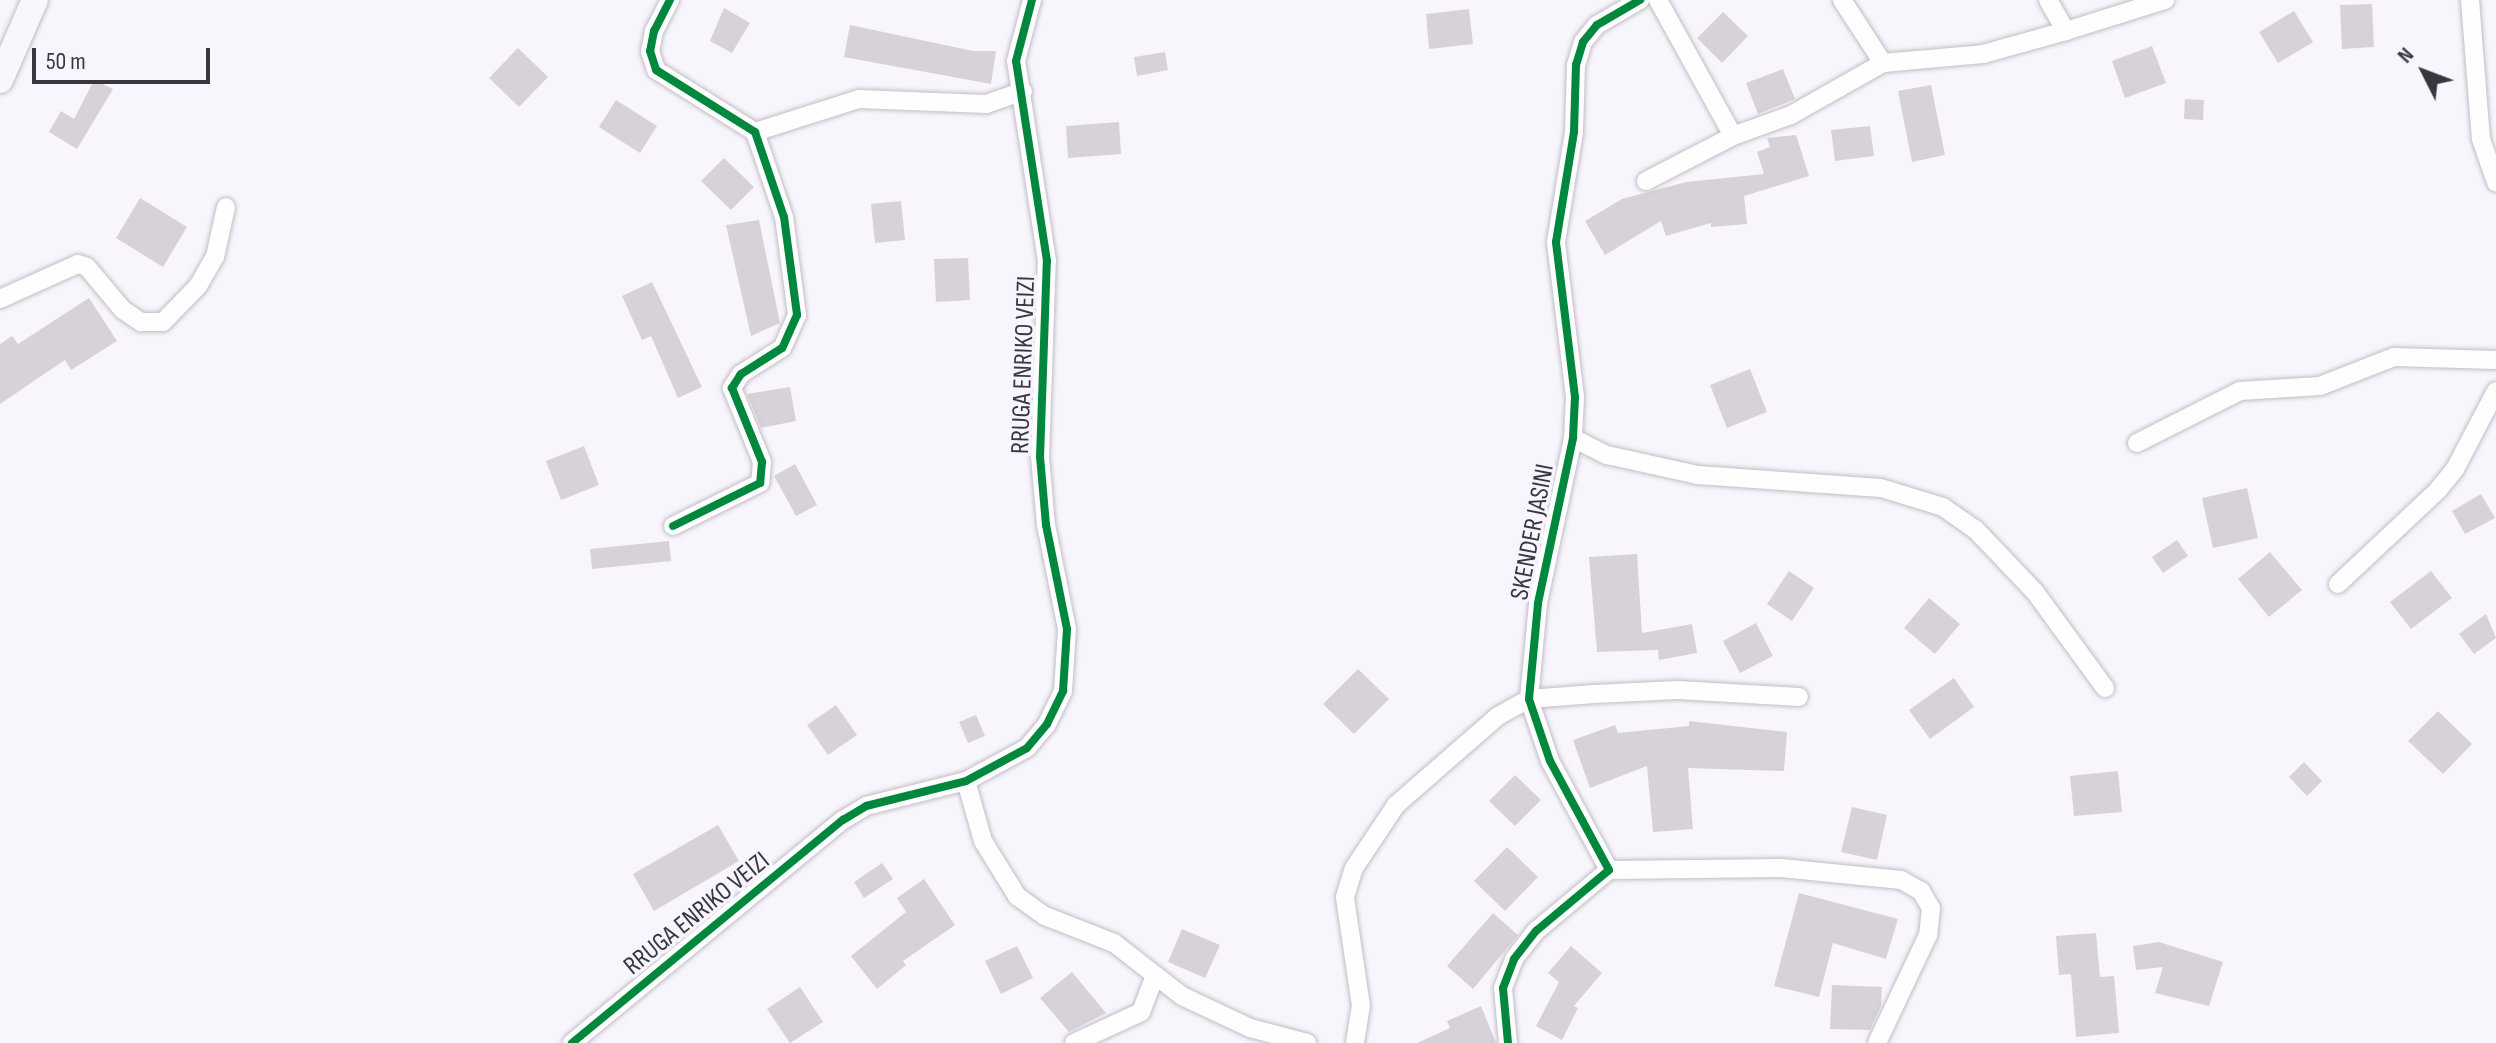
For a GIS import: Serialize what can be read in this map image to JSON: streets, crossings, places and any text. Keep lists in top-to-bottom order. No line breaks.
{"streets":{"street":["RRUGA ENRIKO VEIZI","SKENDER JASINI"]},"scale_bar":"50 m","north":"top left"}
